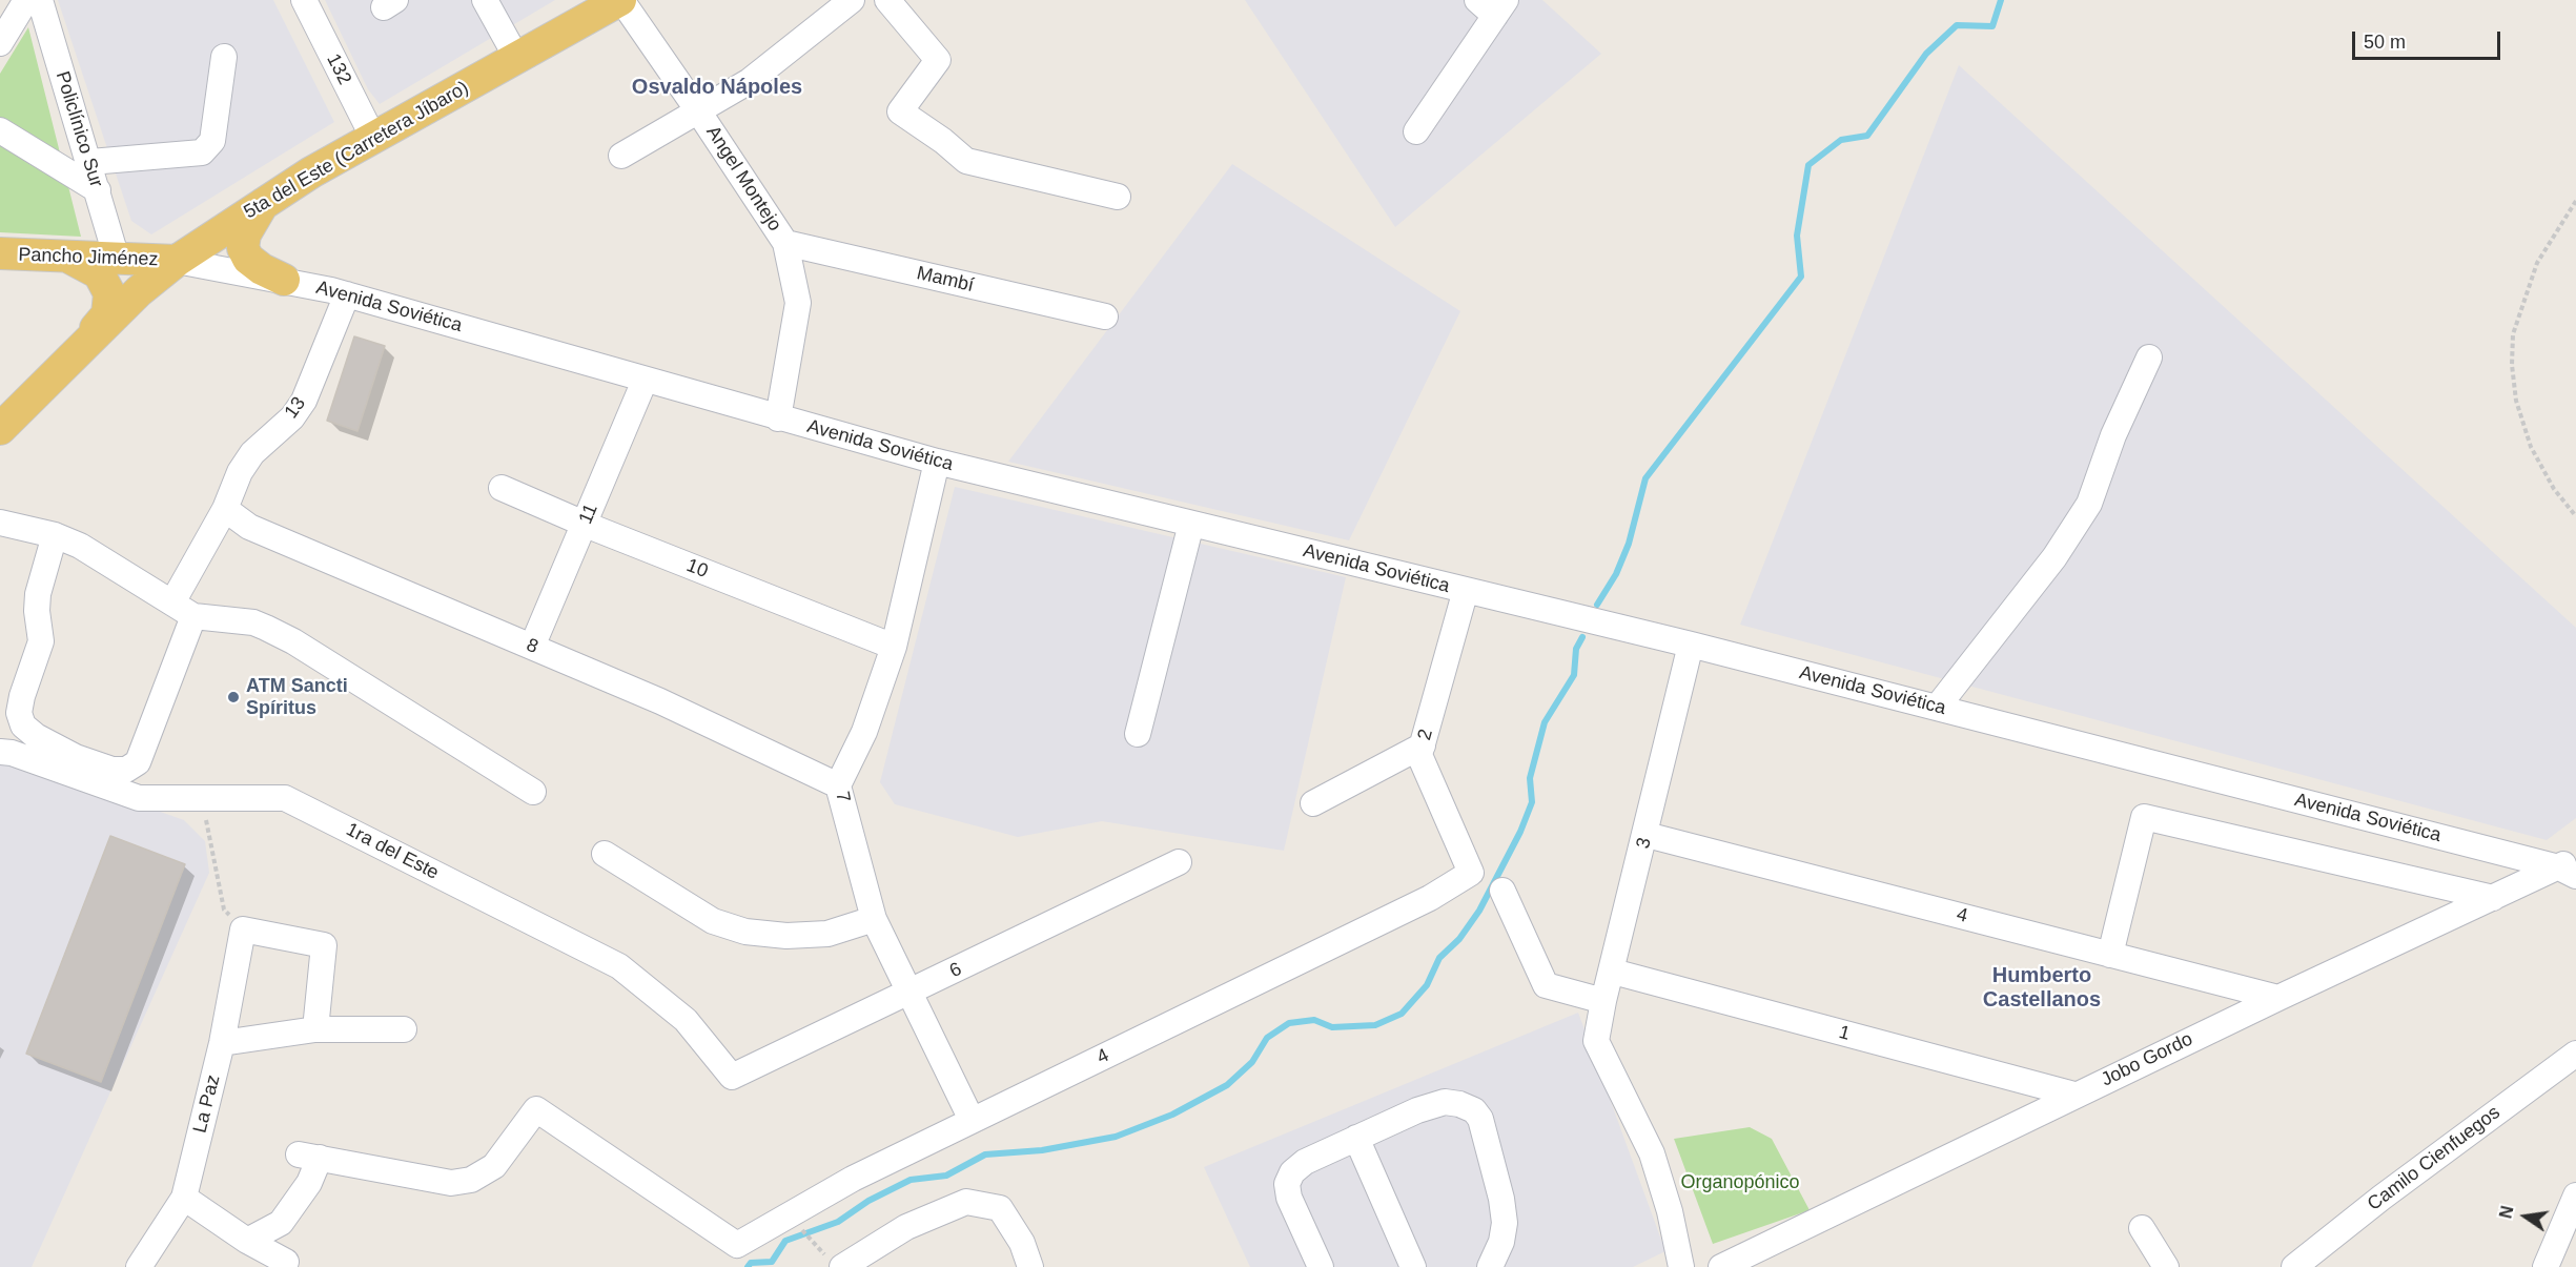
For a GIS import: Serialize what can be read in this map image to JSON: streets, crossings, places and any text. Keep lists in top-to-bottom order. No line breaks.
{"streets":{"main road":["5ta del Este (Carretera Jíbaro)","Pancho Jiménez"],"street":["132","Policlínico Sur","Angel Montejo","Mambí","Avenida Soviética","13","11","10","8","2","7","3","1ra del Este","4","6","1","Jobo Gordo","La Paz","Camilo Cienfuegos"]},"crossings":[["132","5ta del Este (Carretera Jíbaro)"],["Policlínico Sur","Pancho Jiménez"],["5ta del Este (Carretera Jíbaro)","Angel Montejo"],["5ta del Este (Carretera Jíbaro)","Pancho Jiménez"],["5ta del Este (Carretera Jíbaro)","Avenida Soviética"],["Angel Montejo","Mambí"],["Angel Montejo","Avenida Soviética"],["Pancho Jiménez","Avenida Soviética"],["Avenida Soviética","13"],["Avenida Soviética","11"],["Avenida Soviética","2"],["Avenida Soviética","7"],["Avenida Soviética","3"],["Avenida Soviética","Jobo Gordo"],["13","8"],["11","10"],["11","8"],["10","7"],["8","7"],["2","4"],["7","4"],["7","6"],["3","4"],["3","1"],["1ra del Este","6"],["4","Jobo Gordo"],["1","Jobo Gordo"]],"districts":["Osvaldo Nápoles","Humberto Castellanos"],"parks":["Organopónico"],"places":["ATM Sancti Spíritus"],"scale_bar":"50 m","north":"left"}
